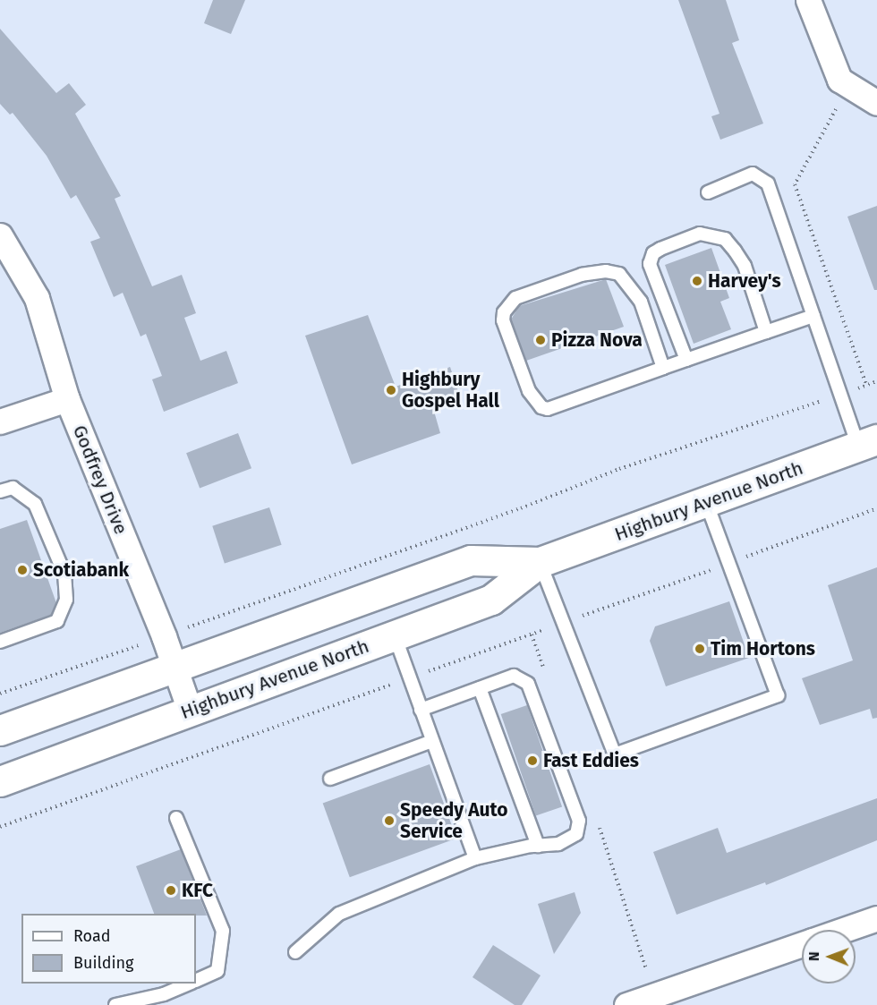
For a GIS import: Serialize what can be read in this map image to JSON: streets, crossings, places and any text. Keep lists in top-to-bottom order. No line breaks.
{"streets":{"main road":["Highbury Avenue North"],"street":["Godfrey Drive"]},"crossings":[["Godfrey Drive","Highbury Avenue North"]],"places":["Harvey's","Pizza Nova","Highbury Gospel Hall","Scotiabank","Tim Hortons","Fast Eddies","Speedy Auto Service","KFC"],"legend":["Road","Building"],"north":"left"}
